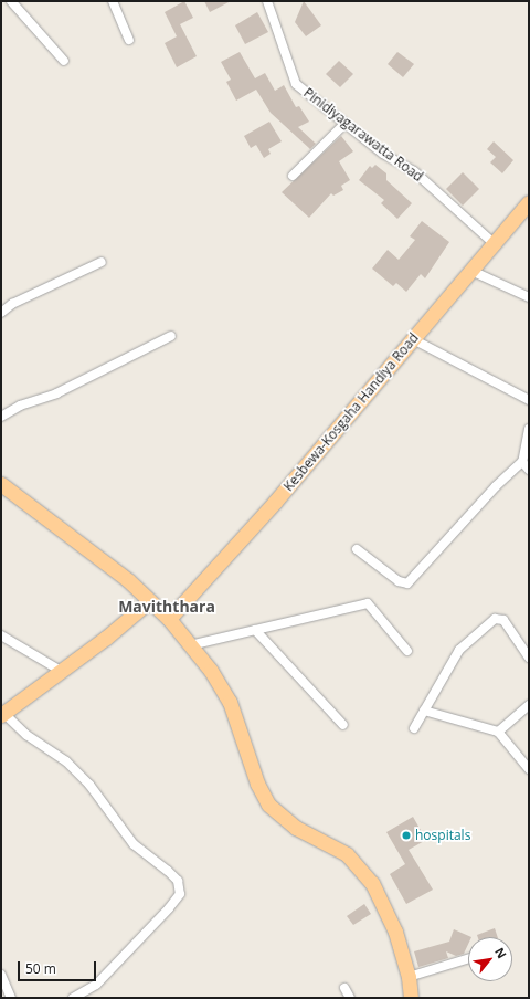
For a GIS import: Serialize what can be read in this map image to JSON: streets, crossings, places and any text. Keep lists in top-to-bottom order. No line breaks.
{"streets":{"main road":["Kesbewa-Kosgaha Handiya Road"],"street":["Pinidiyagarawatta Road"]},"crossings":[["Pinidiyagarawatta Road","Kesbewa-Kosgaha Handiya Road"]],"districts":["Maviththara"],"places":["hospitals"],"scale_bar":"50 m","north":"top right"}
